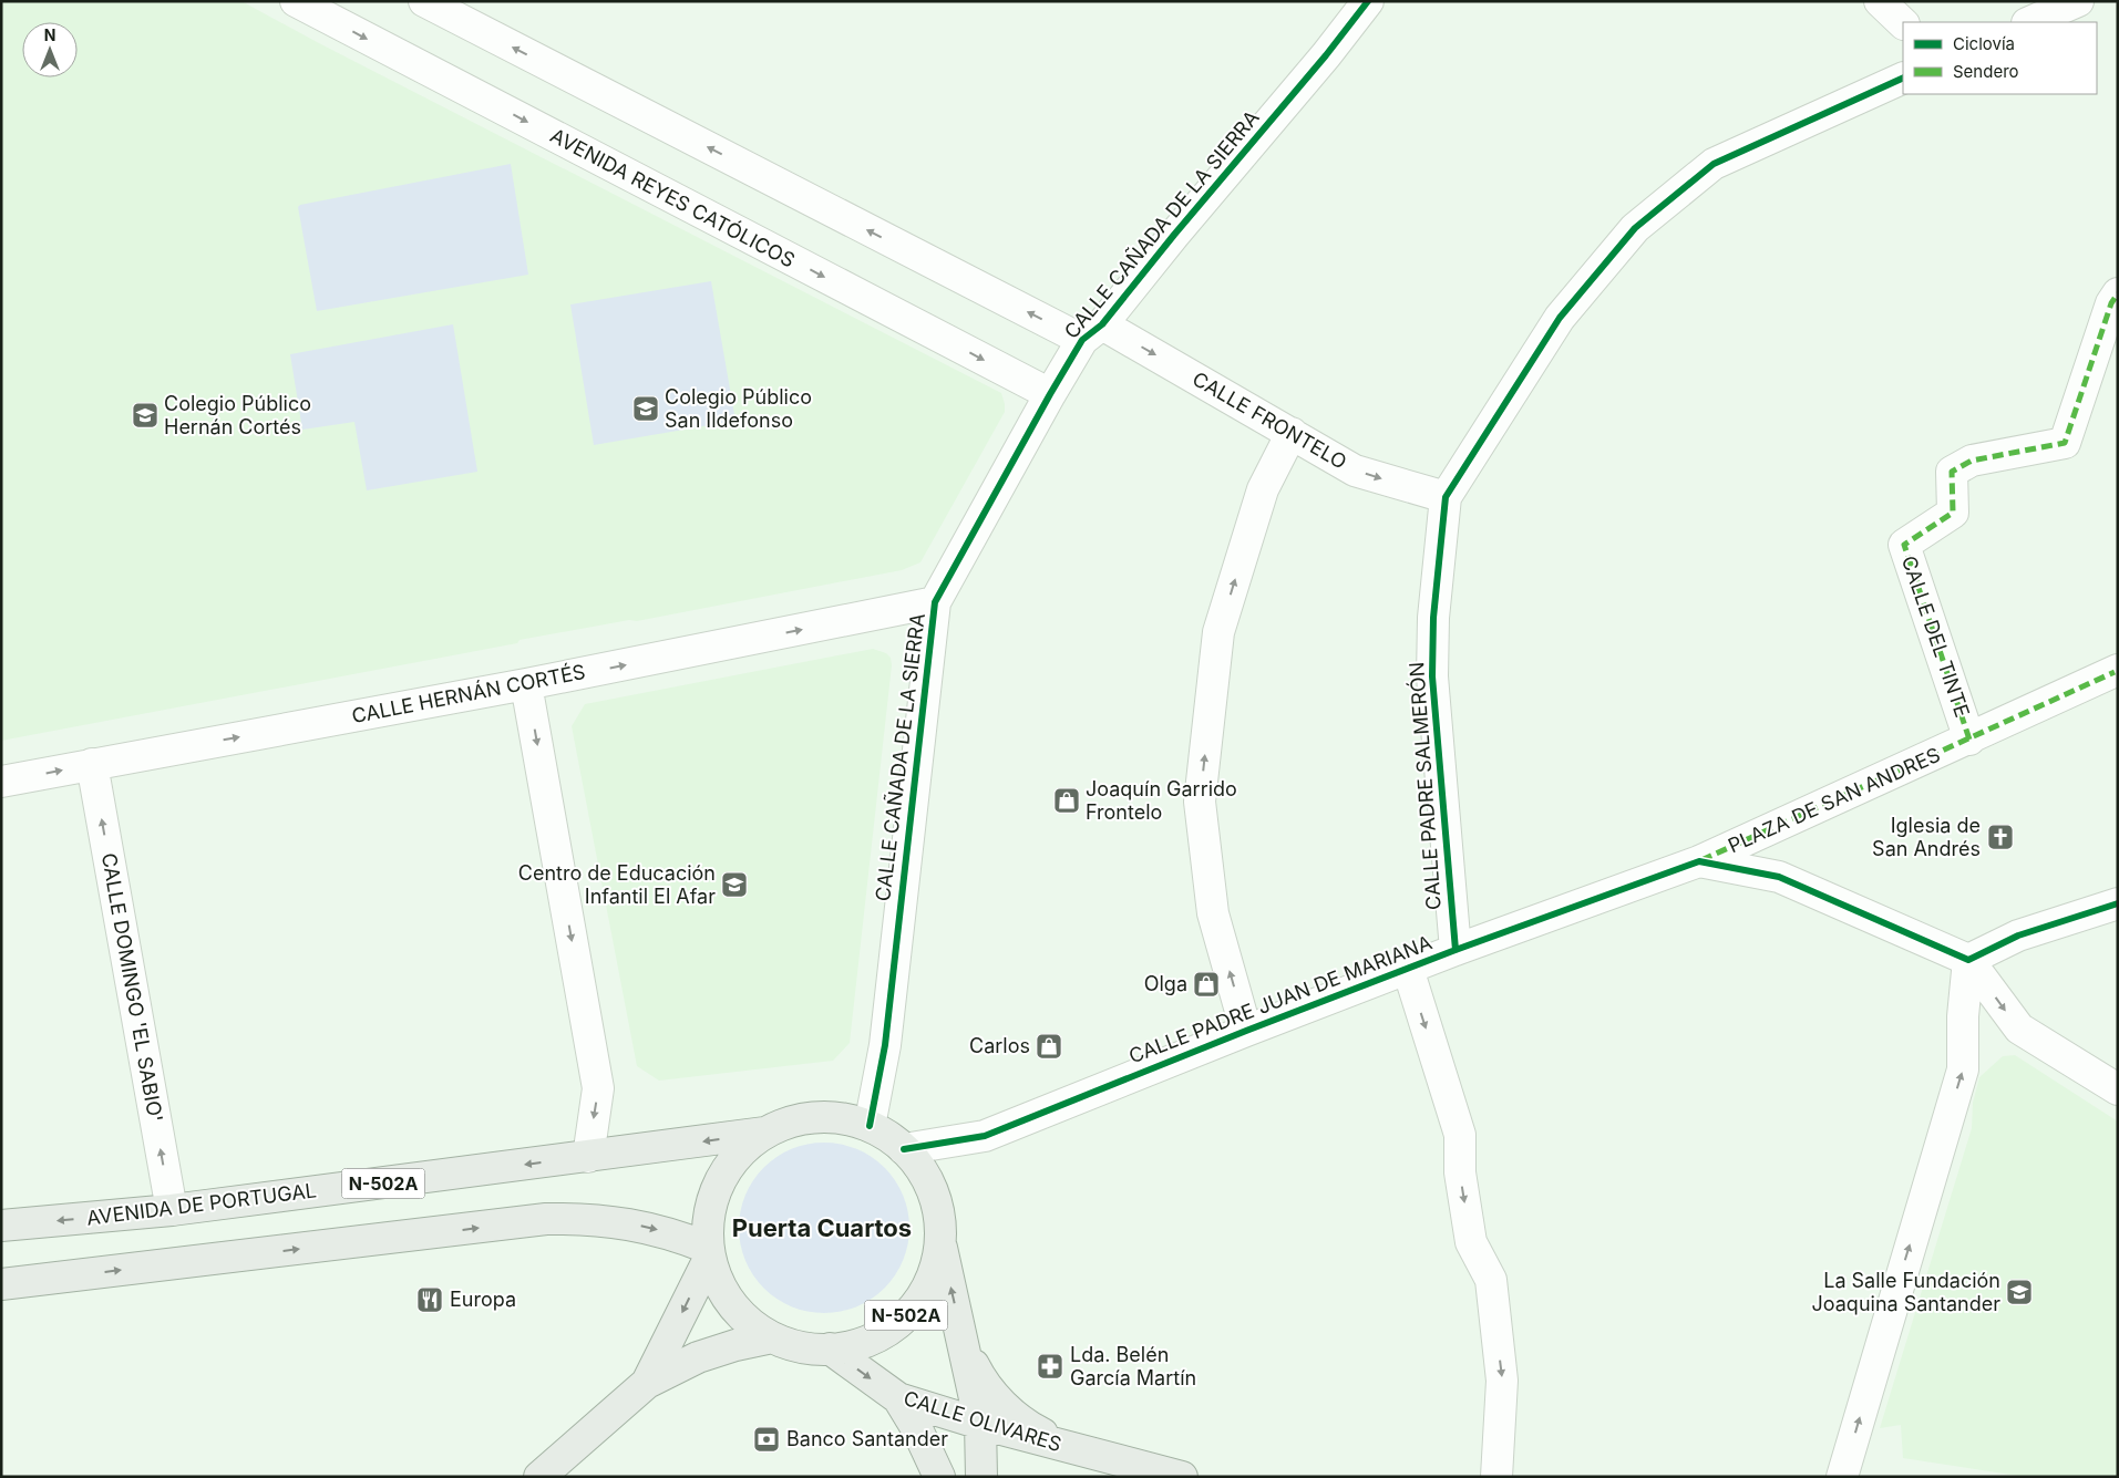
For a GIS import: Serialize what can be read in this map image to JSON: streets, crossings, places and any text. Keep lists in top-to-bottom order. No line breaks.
{"streets":{"main road":["N-502A","AVENIDA DE PORTUGAL","CALLE OLIVARES"],"street":["AVENIDA REYES CATÓLICOS","CALLE CAÑADA DE LA SIERRA","CALLE FRONTELO","CALLE DEL TINTE","CALLE HERNÁN CORTÉS","CALLE PADRE SALMERÓN","PLAZA DE SAN ANDRES","CALLE DOMINGO 'EL SABIO'","CALLE PADRE JUAN DE MARIANA"]},"crossings":[["AVENIDA REYES CATÓLICOS","CALLE CAÑADA DE LA SIERRA"],["CALLE CAÑADA DE LA SIERRA","CALLE FRONTELO"],["CALLE CAÑADA DE LA SIERRA","CALLE HERNÁN CORTÉS"],["CALLE CAÑADA DE LA SIERRA","N-502A"],["CALLE FRONTELO","CALLE PADRE SALMERÓN"],["CALLE DEL TINTE","PLAZA DE SAN ANDRES"],["CALLE HERNÁN CORTÉS","CALLE DOMINGO 'EL SABIO'"],["CALLE PADRE SALMERÓN","CALLE PADRE JUAN DE MARIANA"],["PLAZA DE SAN ANDRES","CALLE PADRE JUAN DE MARIANA"],["CALLE DOMINGO 'EL SABIO'","AVENIDA DE PORTUGAL"],["CALLE PADRE JUAN DE MARIANA","N-502A"],["N-502A","AVENIDA DE PORTUGAL"],["N-502A","CALLE OLIVARES"]],"one_way":["CALLE FRONTELO","CALLE HERNÁN CORTÉS","CALLE DOMINGO 'EL SABIO'"],"districts":["Puerta Cuartos"],"places":{"school or university":["Colegio Público San Ildefonso","Colegio Público Hernán Cortés","Centro de Educación Infantil El Afar","La Salle Fundación Joaquina Santander"],"shop":["Joaquín Garrido Frontelo","Olga","Carlos"],"church":["Iglesia de San Andrés"],"restaurant":["Europa"],"pharmacy":["Lda. Belén García Martín"],"bank":["Banco Santander"]},"legend":["Ciclovía","Sendero"],"north":"top"}
